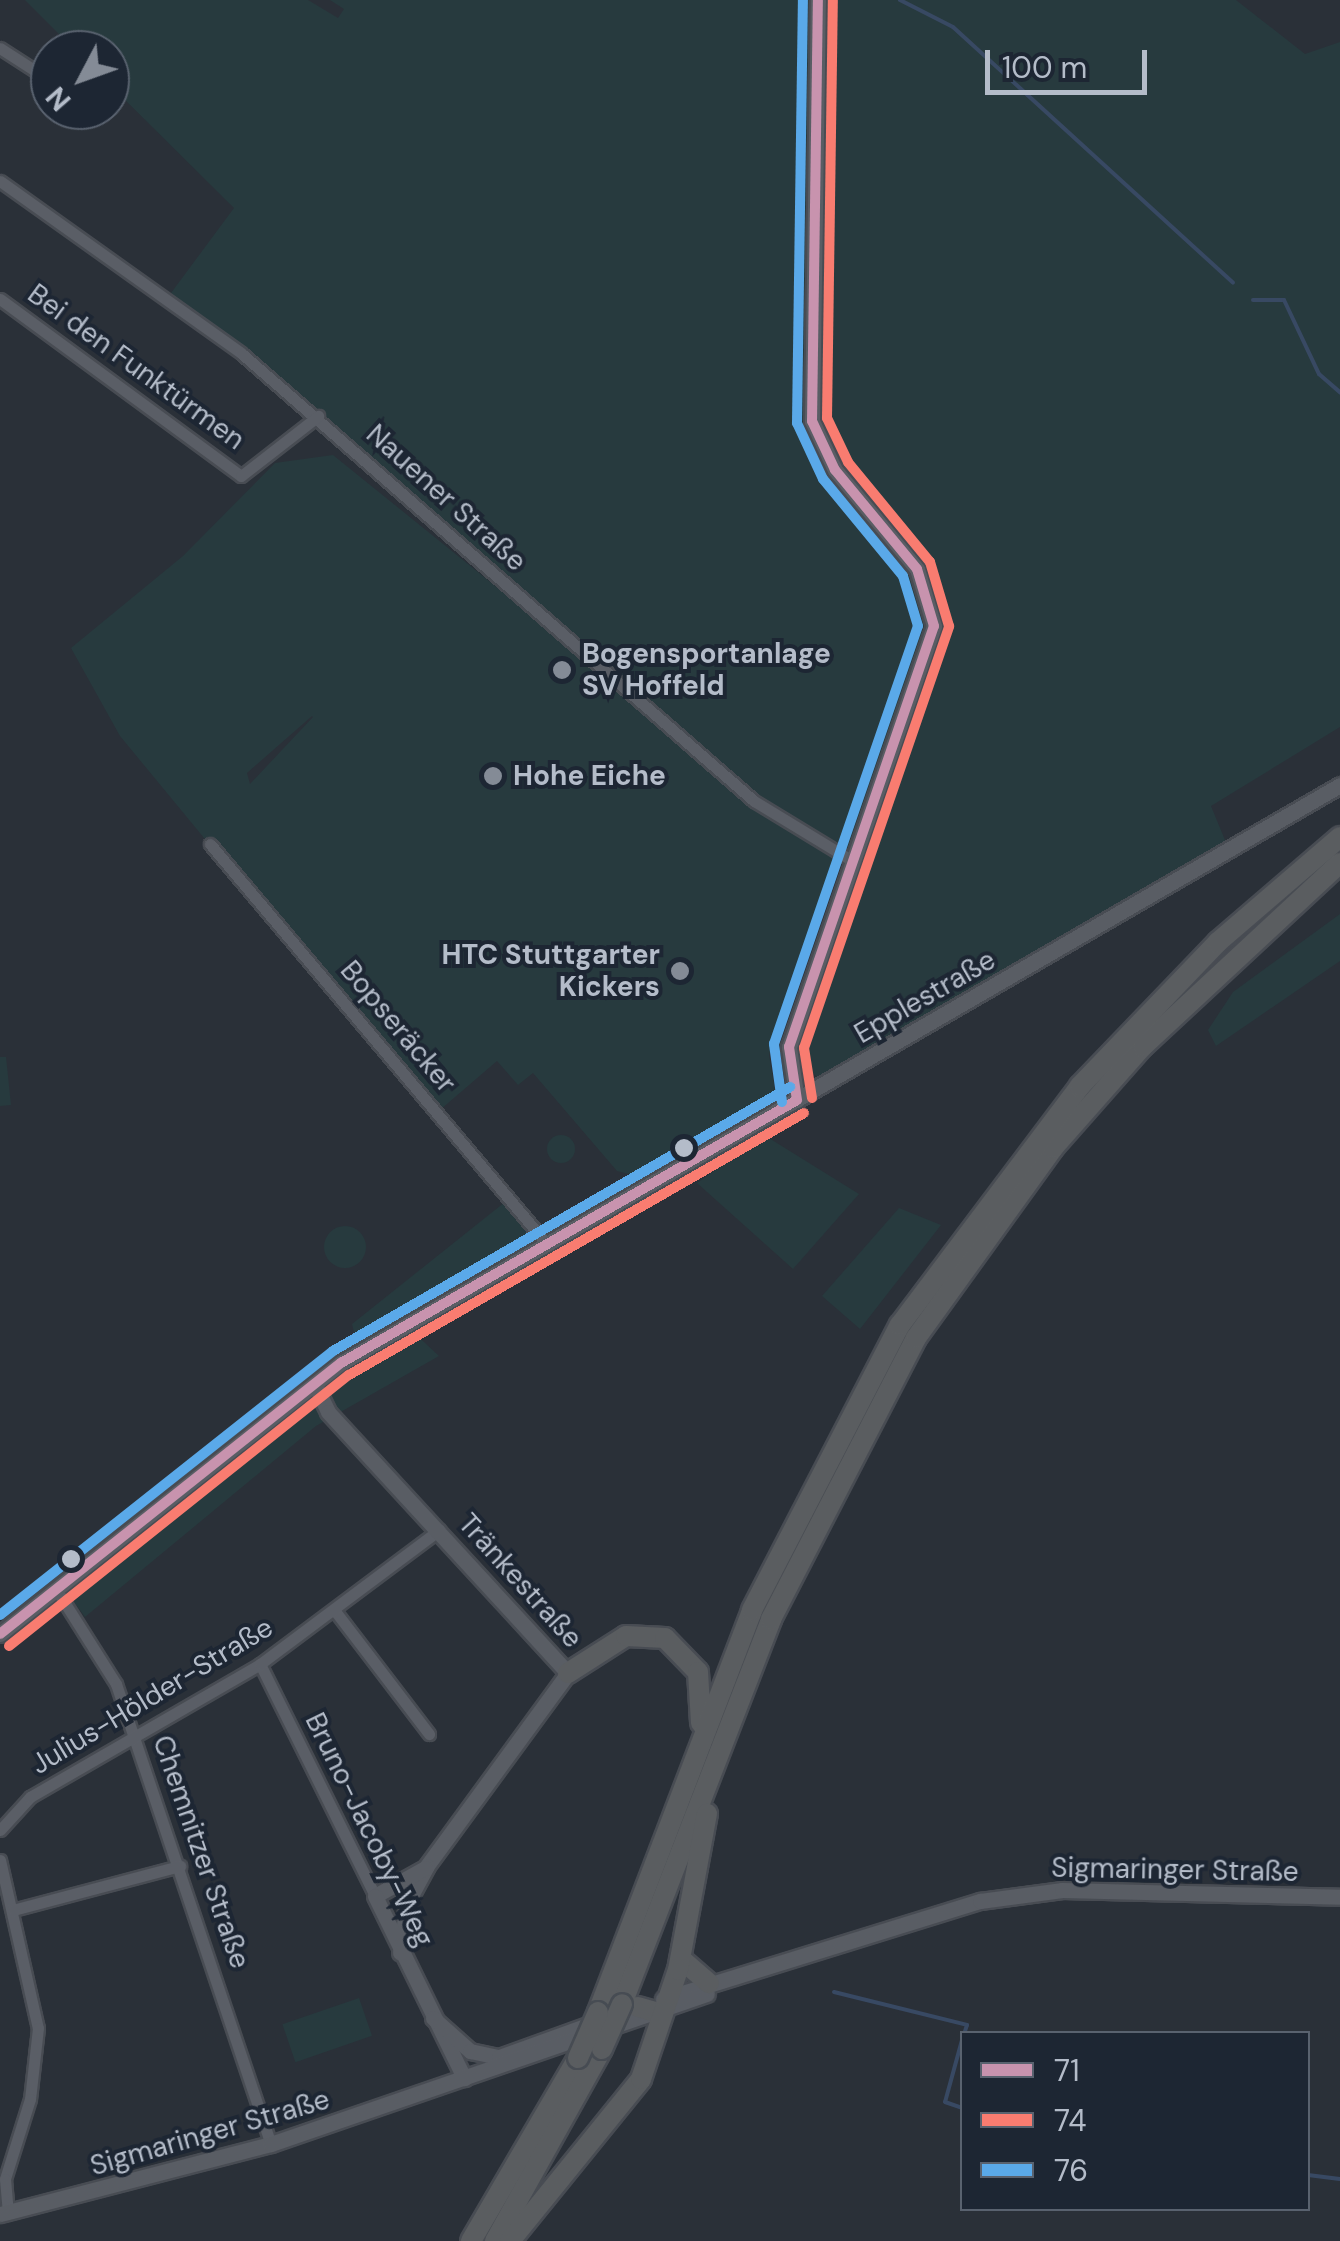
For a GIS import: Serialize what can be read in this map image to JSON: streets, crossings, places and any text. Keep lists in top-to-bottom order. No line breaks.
{"streets":{"main road":["Epplestraße","Tränkestraße","Bruno-Jacoby-Weg","Sigmaringer Straße"],"street":["Bei den Funktürmen","Nauener Straße","Bopseräcker","Julius-Hölder-Straße","Chemnitzer Straße"]},"crossings":[["Bei den Funktürmen","Nauener Straße"],["Epplestraße","Bopseräcker"],["Epplestraße","Tränkestraße"],["Epplestraße","Chemnitzer Straße"],["Tränkestraße","Julius-Hölder-Straße"],["Tränkestraße","Bruno-Jacoby-Weg"],["Julius-Hölder-Straße","Bruno-Jacoby-Weg"],["Julius-Hölder-Straße","Chemnitzer Straße"],["Bruno-Jacoby-Weg","Sigmaringer Straße"],["Chemnitzer Straße","Sigmaringer Straße"]],"places":["Bogensportanlage SV Hoffeld","Hohe Eiche","HTC Stuttgarter Kickers"],"lines":["transit line 71","transit line 74","transit line 76"],"legend":["71","74","76"],"scale_bar":"100 m","north":"bottom left"}
